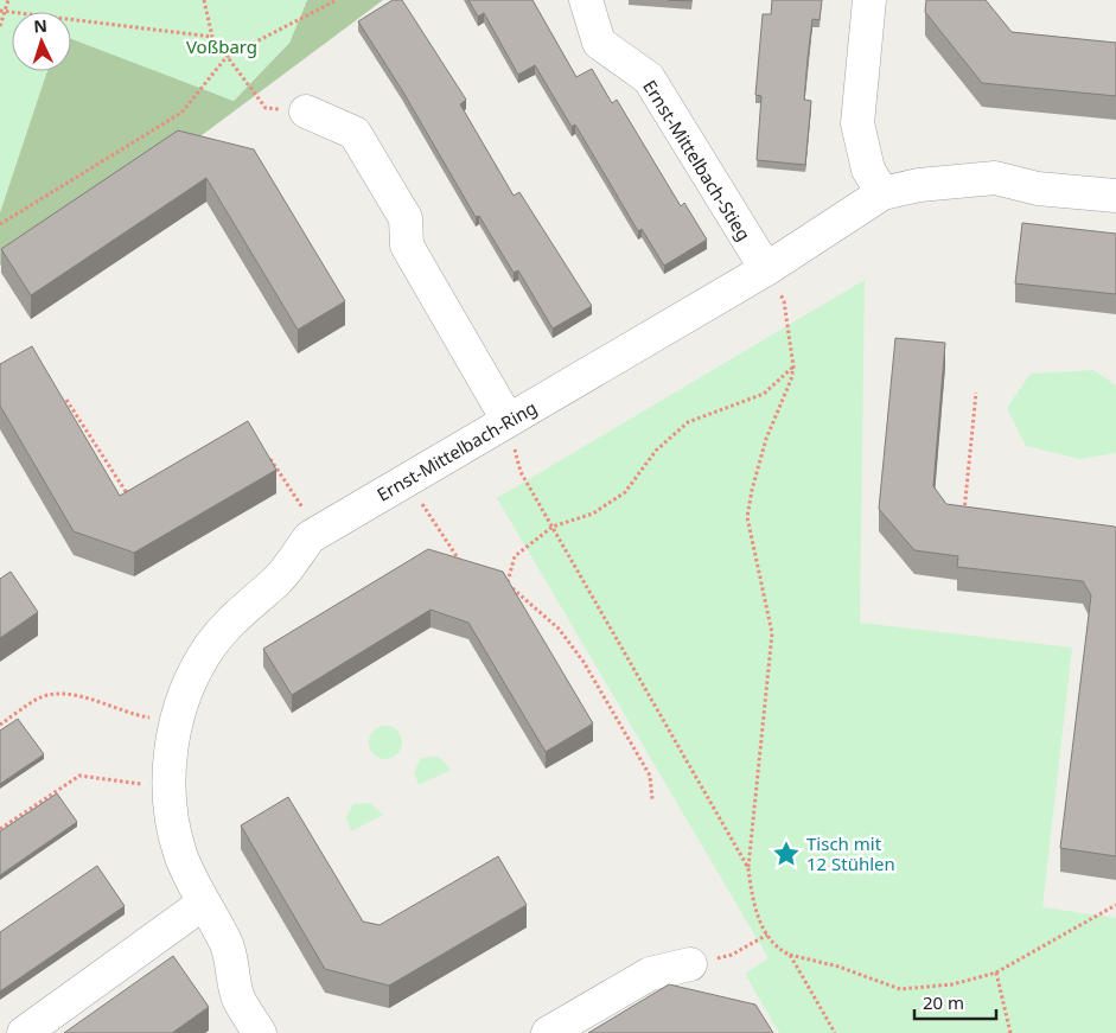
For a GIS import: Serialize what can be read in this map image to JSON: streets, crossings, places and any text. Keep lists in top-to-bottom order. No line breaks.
{"streets":{"street":["Ernst-Mittelbach-Stieg","Ernst-Mittelbach-Ring"]},"crossings":[["Ernst-Mittelbach-Stieg","Ernst-Mittelbach-Ring"]],"parks":["Voßbarg"],"places":{"place":["Tisch mit 12 Stühlen"]},"scale_bar":"20 m","north":"top"}
